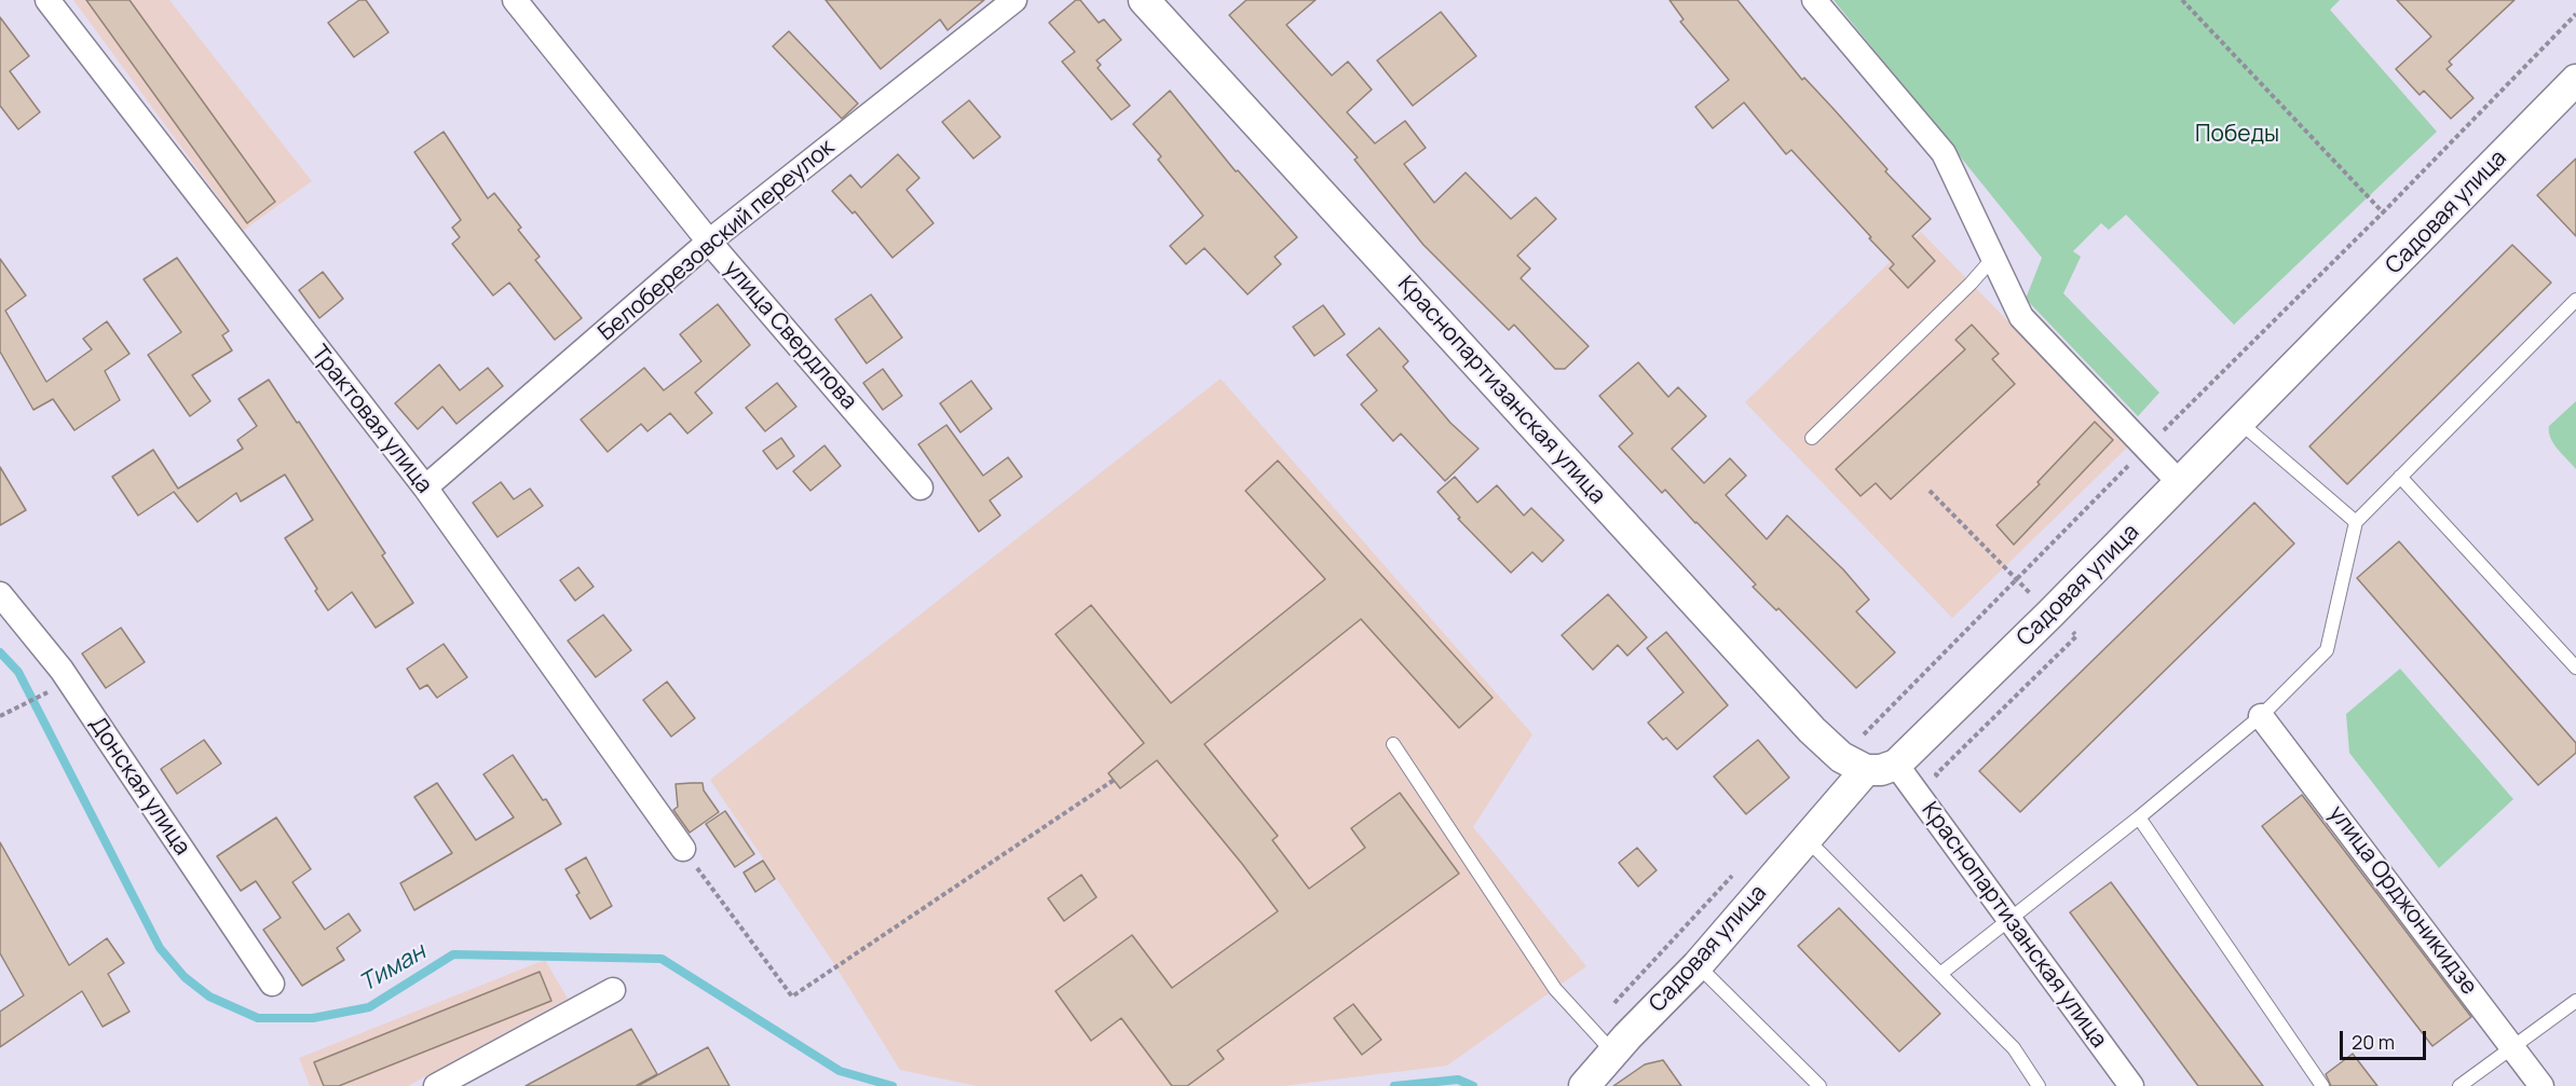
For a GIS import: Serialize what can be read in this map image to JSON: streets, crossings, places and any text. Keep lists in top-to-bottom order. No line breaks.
{"streets":{"street":["Садовая улица","Белоберезовский переулок","улица Свердлова","Краснопартизанская улица","Трактовая улица","Донская улица","улица Орджоникидзе"]},"crossings":[["Садовая улица","Краснопартизанская улица"],["Белоберезовский переулок","улица Свердлова"],["Белоберезовский переулок","Трактовая улица"]],"water":["Тиман"],"parks":["Победы"],"scale_bar":"20 m"}
